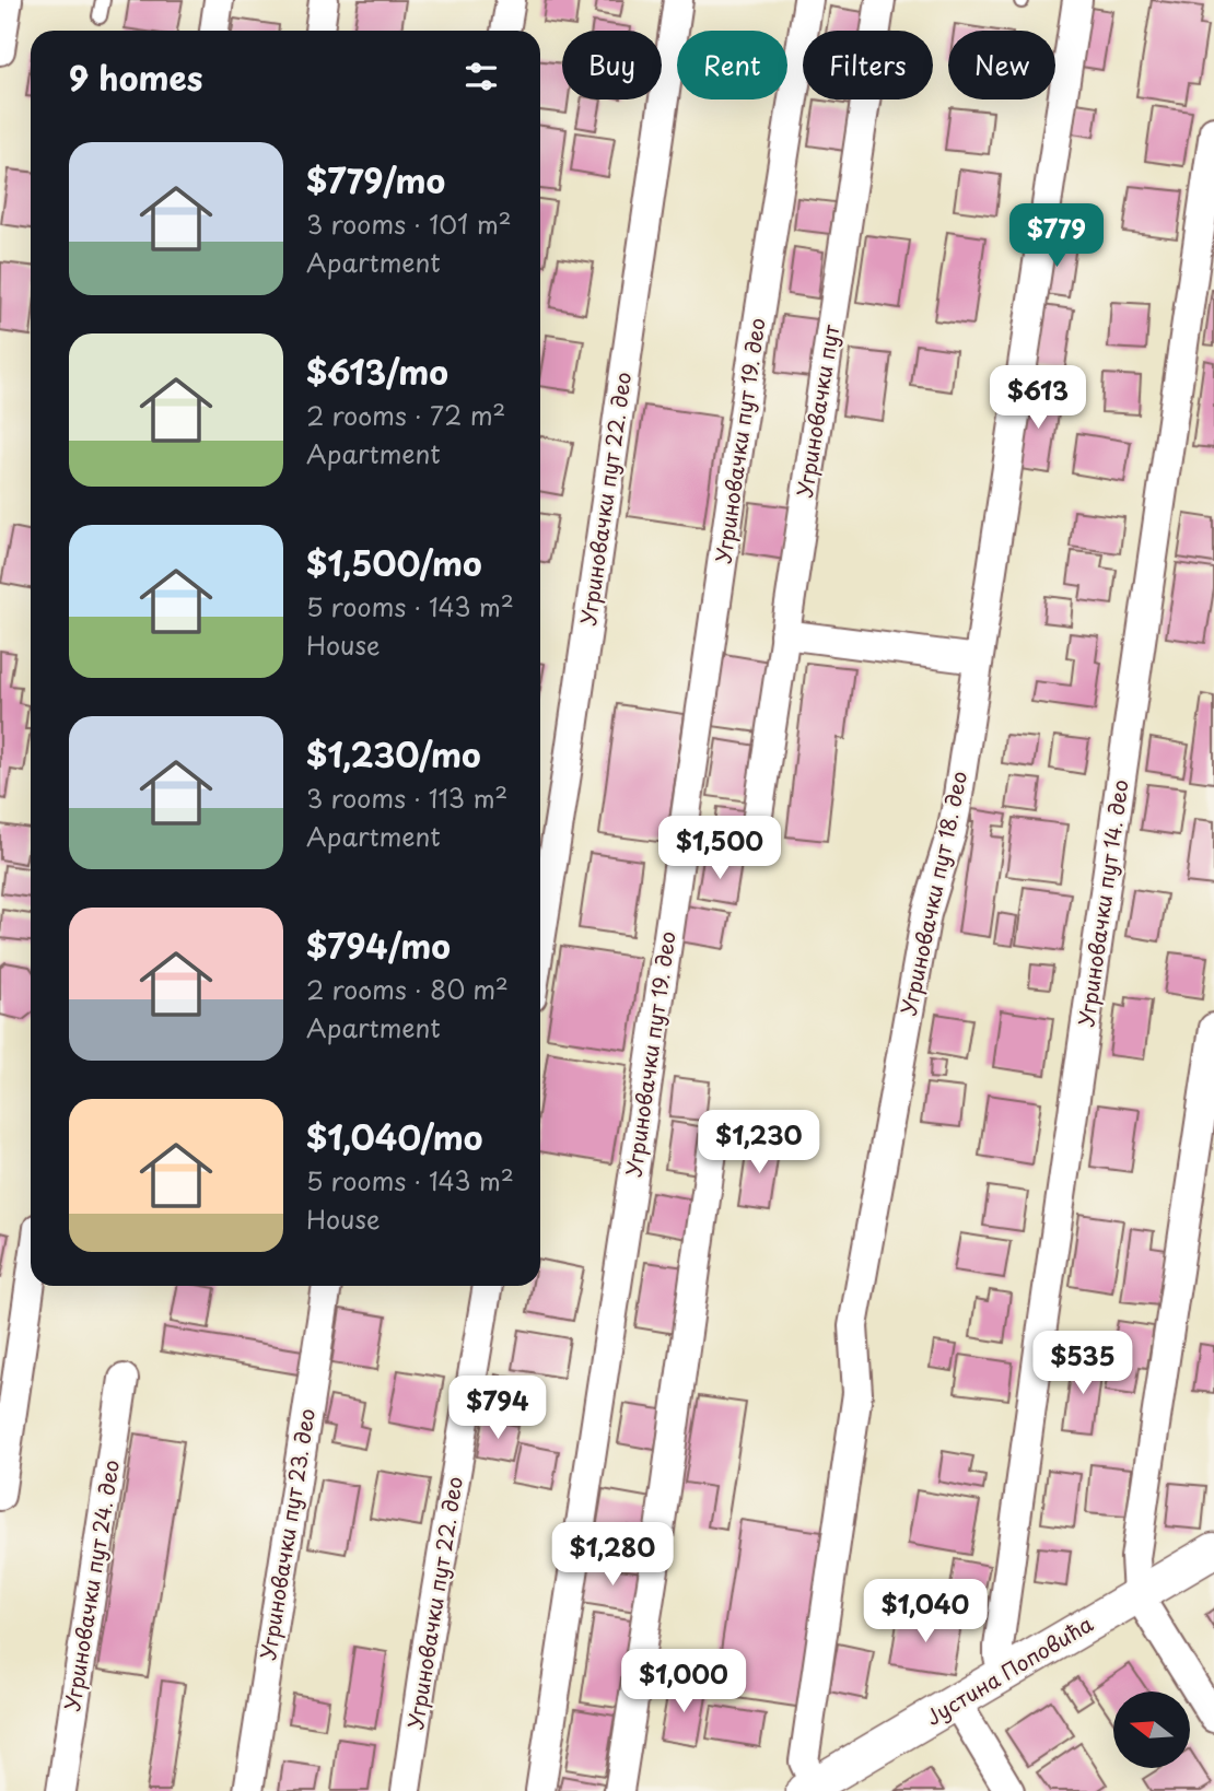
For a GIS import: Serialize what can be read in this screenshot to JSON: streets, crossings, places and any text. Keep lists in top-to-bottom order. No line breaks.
{"streets":{"street":["Угриновачки пут","Угриновачки пут 19. део","Угриновачки пут 22. део","Угриновачки пут 18. део","Угриновачки пут 14. део","Угриновачки пут 23. део","Угриновачки пут 24. део","Јустина Поповића"]},"crossings":[["Угриновачки пут 18. део","Јустина Поповића"],["Угриновачки пут 14. део","Јустина Поповића"]],"north":"left","page":{"chip":["Buy","Rent","Filters","New"],"heading":"9 homes","list":[{"name":"$779/mo","note":"3 rooms · 101 m² · Apartment"},{"name":"$613/mo","note":"2 rooms · 72 m² · Apartment"},{"name":"$1,500/mo","note":"5 rooms · 143 m² · House"},{"name":"$1,230/mo","note":"3 rooms · 113 m² · Apartment"},{"name":"$794/mo","note":"2 rooms · 80 m² · Apartment"},{"name":"$1,040/mo","note":"5 rooms · 143 m² · House"}],"price":["$779","$613","$1,500","$1,230","$535","$794","$1,280","$1,040","$1,000"]}}
